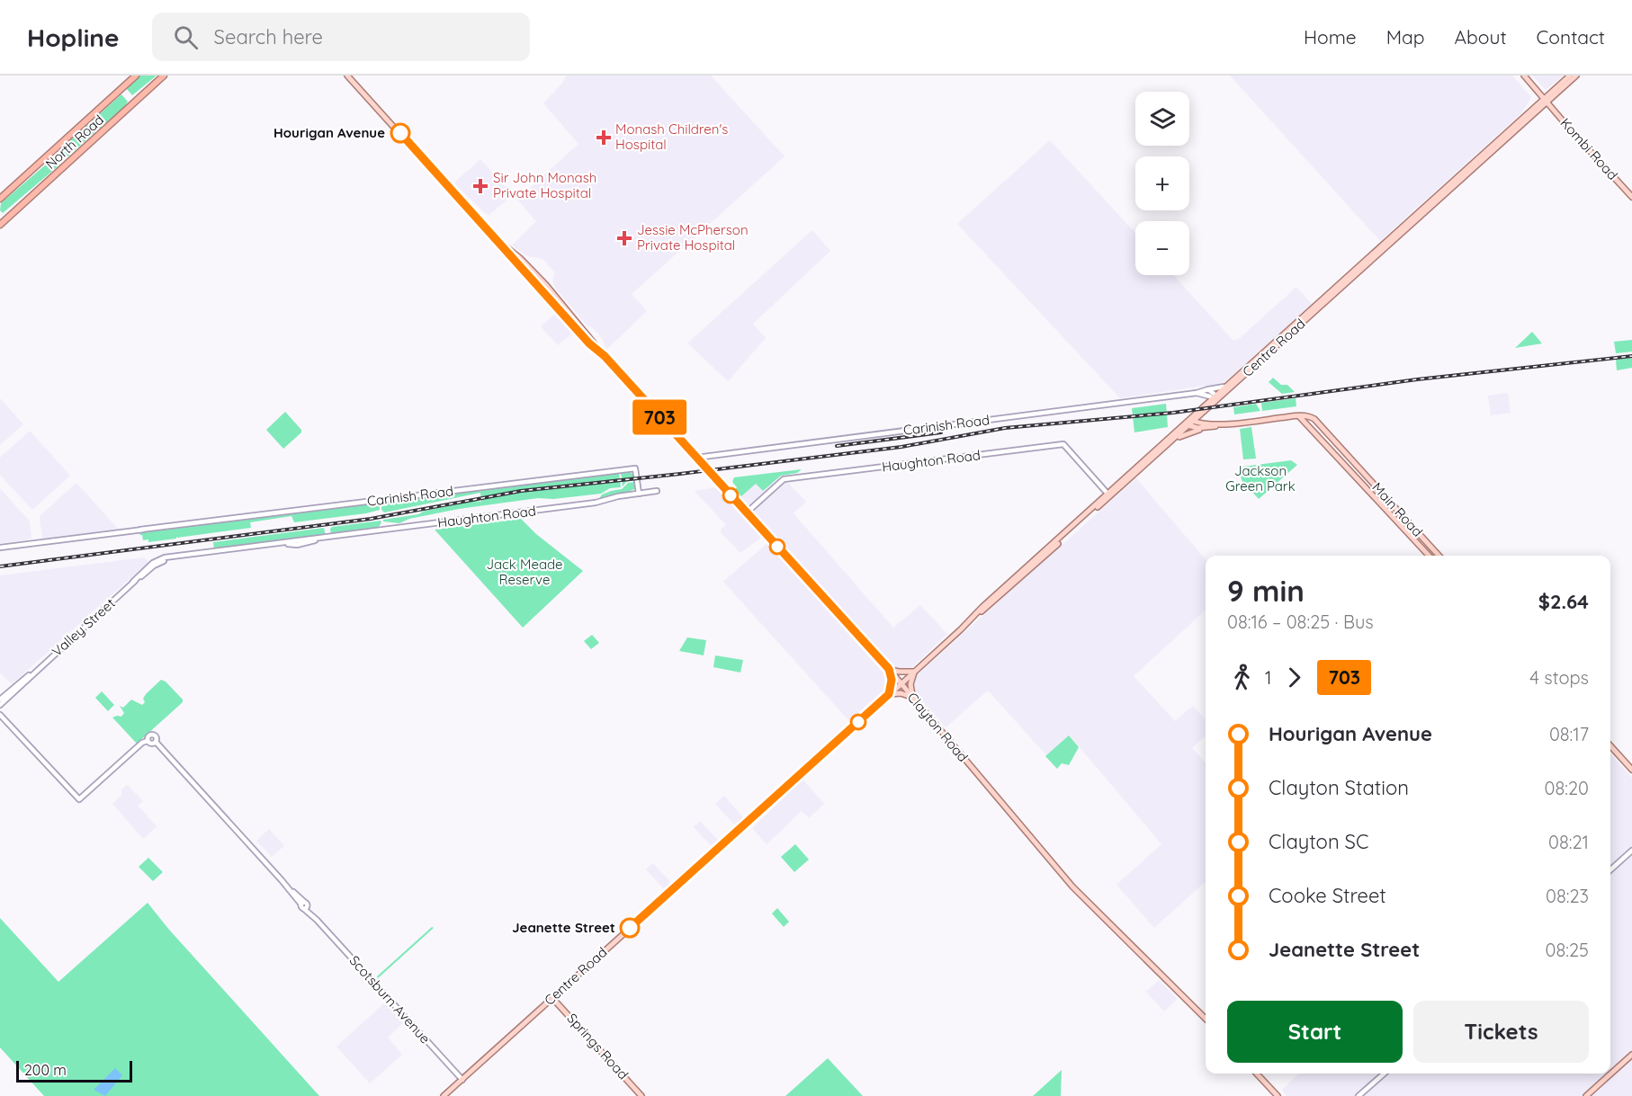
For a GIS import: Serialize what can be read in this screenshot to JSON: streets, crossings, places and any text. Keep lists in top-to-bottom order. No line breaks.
{"streets":{"highway":["North Road"],"main road":["Kombi Road","Centre Road","Main Road","Clayton Road","Springs Road"],"street":["Carinish Road","Haughton Road","Valley Street","Scotsburn Avenue"]},"crossings":[["Kombi Road","Centre Road"],["Centre Road","Carinish Road"],["Centre Road","Haughton Road"],["Centre Road","Clayton Road"],["Centre Road","Scotsburn Avenue"],["Centre Road","Springs Road"],["Carinish Road","Haughton Road"],["Carinish Road","Clayton Road"],["Haughton Road","Valley Street"],["Haughton Road","Clayton Road"]],"parks":["Jackson Green Park","Jack Meade Reserve"],"places":{"other":["Hourigan Avenue","Jeanette Street"],"health":["Monash Children's Hospital","Sir John Monash Private Hospital","Jessie McPherson Private Hospital"]},"lines":["bus line 703"],"scale_bar":"200 m","page":{"header":"Hopline","search":"Search here","nav":["Home","Map","About","Contact"],"on_map":"703","map_buttons":["+","−"],"heading":["9 min","08:16 – 08:25 · Bus","$2.64"],"legs":["1","703","4 stops"],"list":[{"name":"Hourigan Avenue","value":"08:17"},{"name":"Clayton Station","value":"08:20"},{"name":"Clayton SC","value":"08:21"},{"name":"Cooke Street","value":"08:23"},{"name":"Jeanette Street","value":"08:25"}],"buttons":["Start","Tickets"],"scale":"200 m"}}
